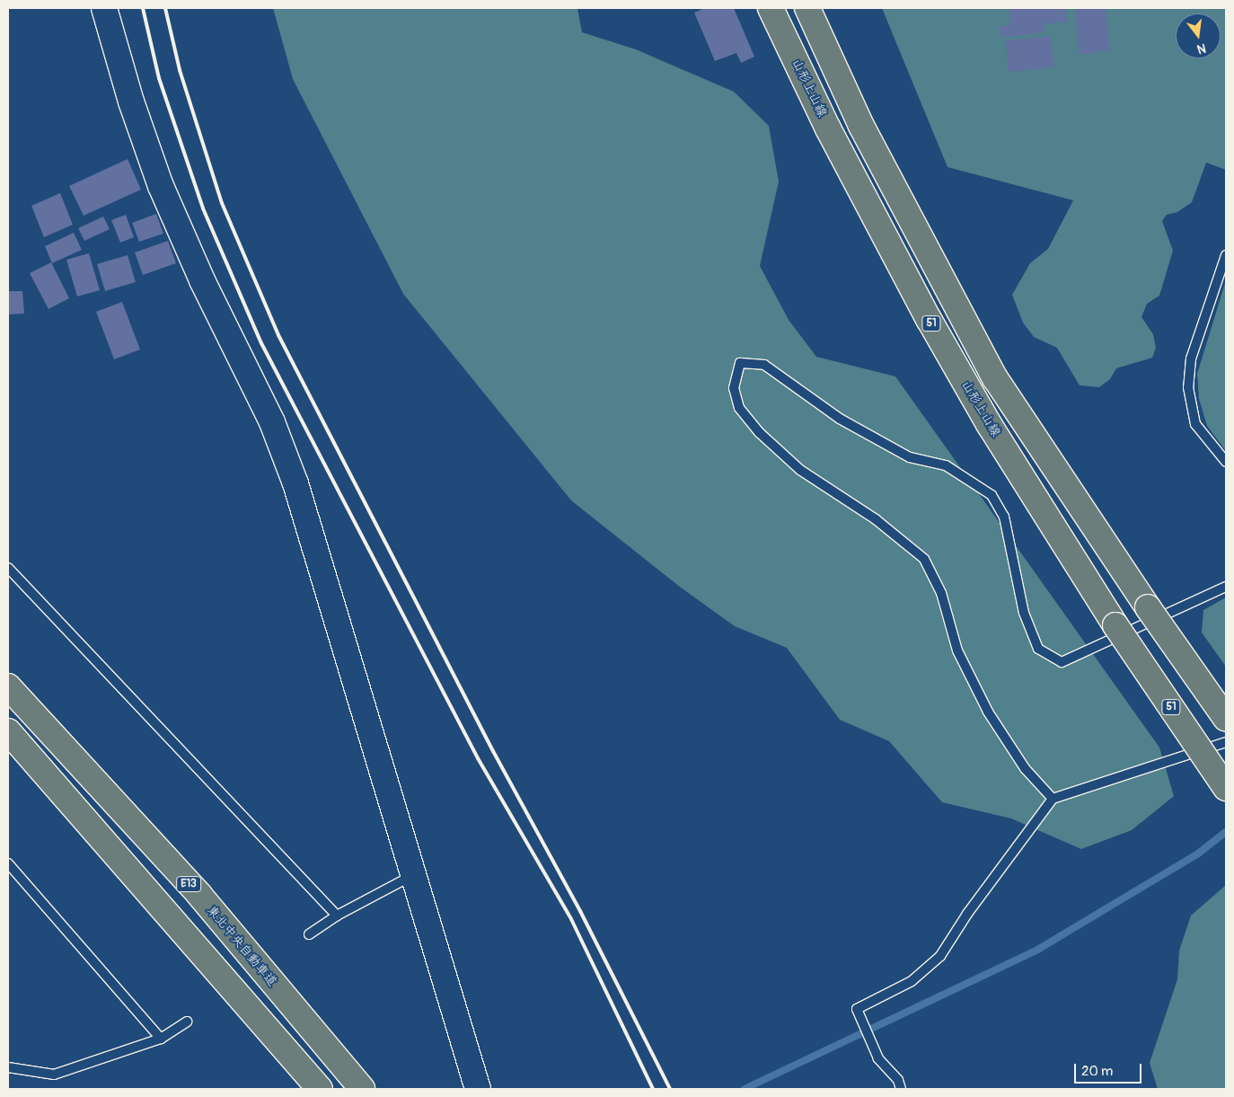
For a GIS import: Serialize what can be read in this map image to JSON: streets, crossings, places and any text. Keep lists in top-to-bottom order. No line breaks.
{"streets":{"main road":["山形上山線","51","E13","東北中央自動車道"]},"scale_bar":"20 m","north":"bottom"}
